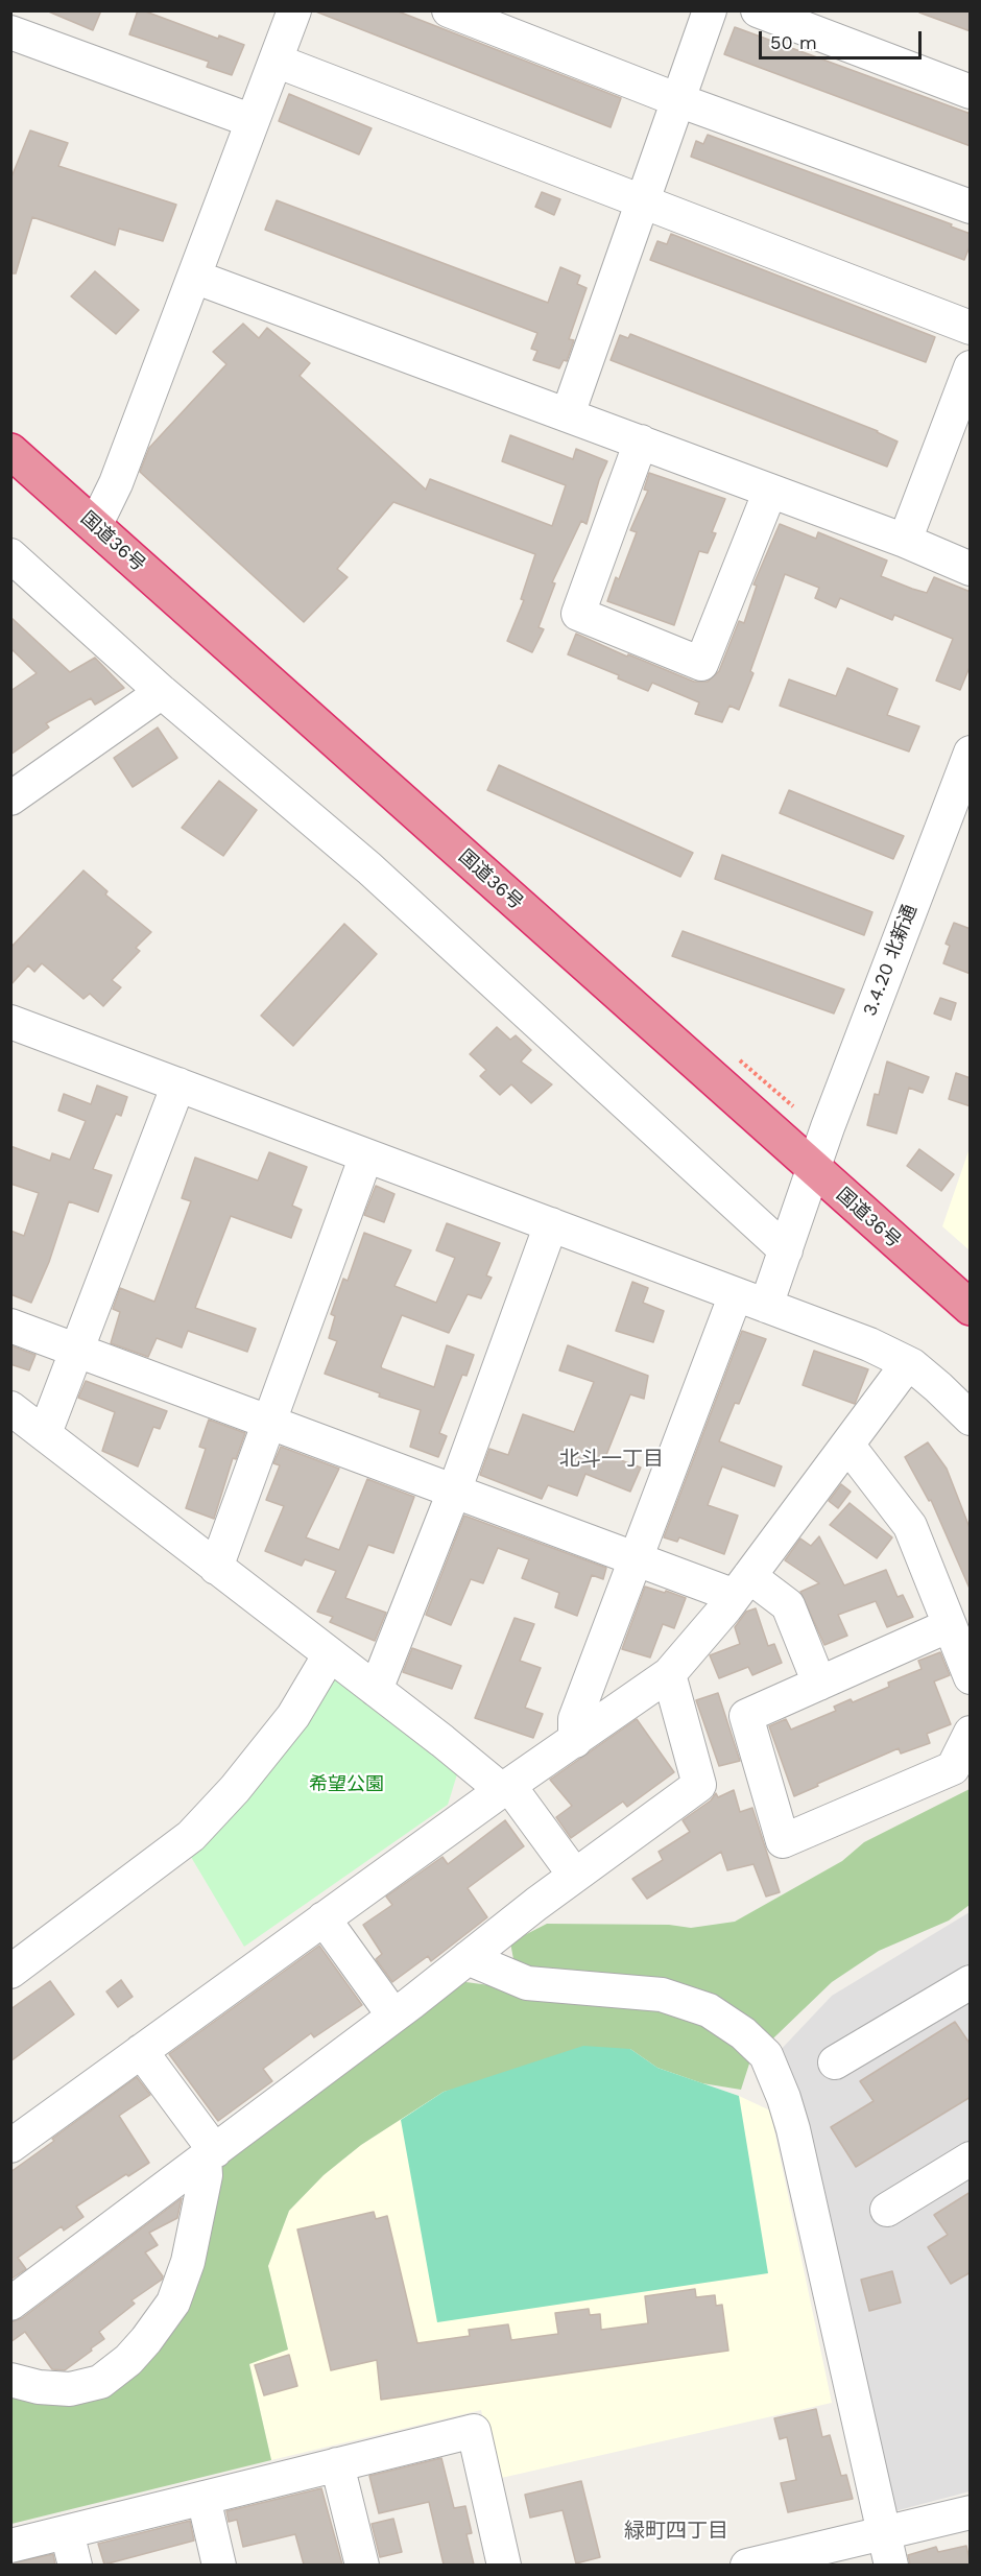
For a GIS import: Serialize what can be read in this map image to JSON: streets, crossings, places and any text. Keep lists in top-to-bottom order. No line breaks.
{"streets":{"highway":["国道36号"],"street":["3.4.20 北新通"]},"crossings":[["国道36号","3.4.20 北新通"]],"districts":["北斗一丁目","緑町四丁目"],"parks":["希望公園"],"scale_bar":"50 m"}
